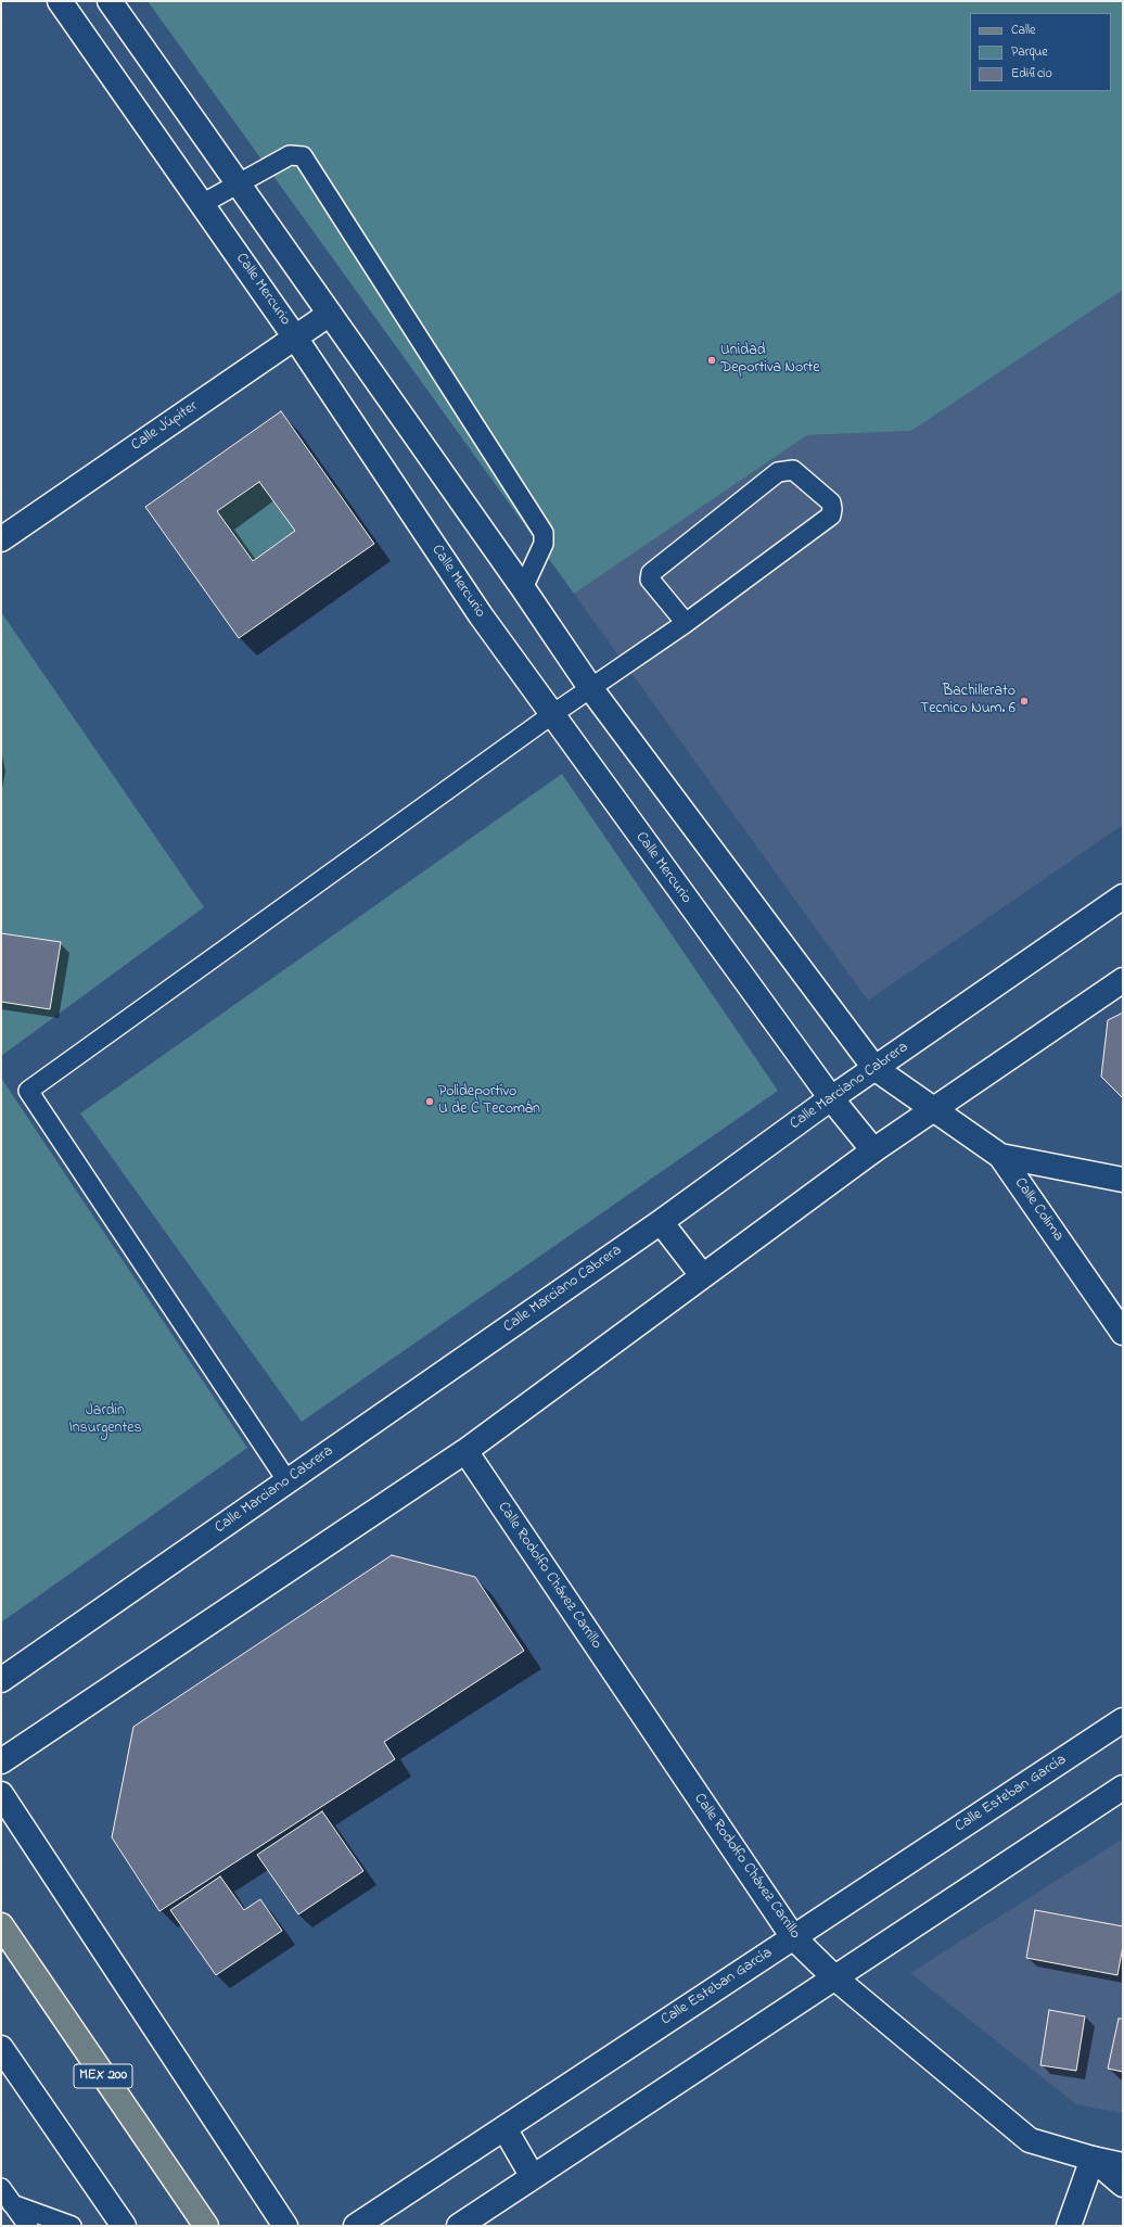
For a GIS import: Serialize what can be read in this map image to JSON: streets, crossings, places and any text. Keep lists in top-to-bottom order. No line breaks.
{"streets":{"main road":["MEX 200"],"street":["Calle Mercurio","Calle Júpiter","Calle Marciano Cabrera","Calle Colima","Calle Rodolfo Chávez Carrillo","Calle Esteban García"]},"crossings":[["Calle Mercurio","Calle Júpiter"],["Calle Mercurio","Calle Marciano Cabrera"],["Calle Rodolfo Chávez Carrillo","Calle Esteban García"]],"parks":["Jardín Insurgentes"],"places":["Unidad Deportiva Norte","Bachillerato Tecnico Num. 6","Polideportivo U de C Tecomán"],"legend":["Calle","Parque","Edificio"]}
